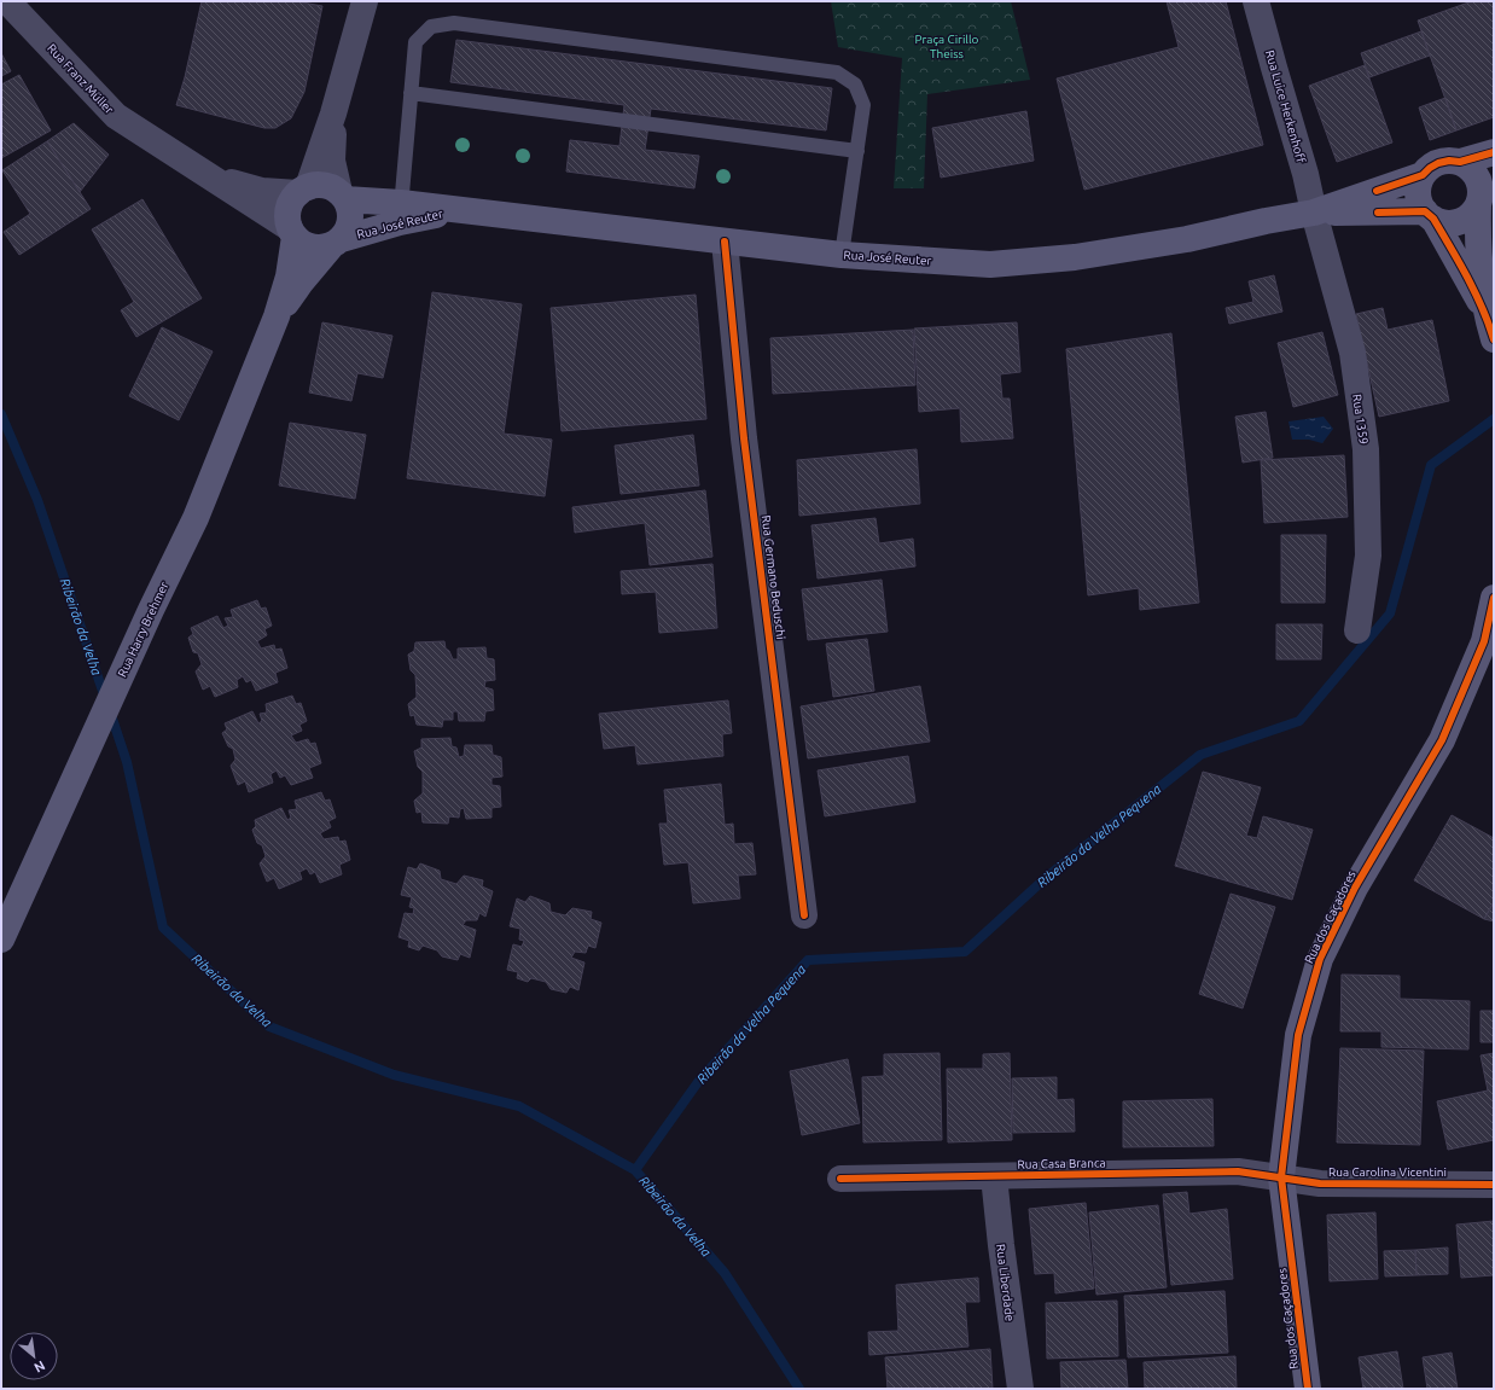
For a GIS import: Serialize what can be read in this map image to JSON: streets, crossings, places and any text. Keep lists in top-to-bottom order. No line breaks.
{"streets":{"main road":["Rua José Reuter","Rua Harry Brehmer","Rua dos Caçadores"],"street":["Rua Franz Müller","Rua Luice Herkenhoff","Rua 1359","Rua Germano Beduschi","Rua Casa Branca","Rua Carolina Vicentini","Rua Liberdade"]},"crossings":[["Rua Franz Müller","Rua José Reuter"],["Rua Franz Müller","Rua Harry Brehmer"],["Rua Luice Herkenhoff","Rua José Reuter"],["Rua Luice Herkenhoff","Rua 1359"],["Rua José Reuter","Rua 1359"],["Rua José Reuter","Rua Germano Beduschi"],["Rua José Reuter","Rua Harry Brehmer"],["Rua dos Caçadores","Rua Casa Branca"],["Rua dos Caçadores","Rua Carolina Vicentini"],["Rua Casa Branca","Rua Carolina Vicentini"],["Rua Casa Branca","Rua Liberdade"]],"water":["Ribeirão da Velha","Ribeirão da Velha Pequena"],"parks":["Praça Cirillo Theiss"],"north":"bottom right"}
